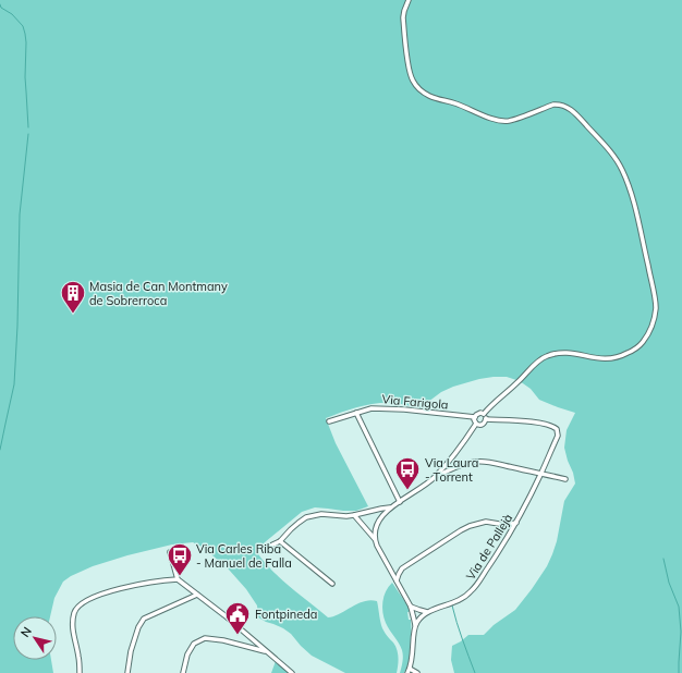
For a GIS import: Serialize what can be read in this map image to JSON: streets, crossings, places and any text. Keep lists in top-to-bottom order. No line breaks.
{"streets":{"street":["Via Farigola","Via de Pallejà"]},"crossings":[["Via Farigola","Via de Pallejà"]],"places":{"building":["Masia de Can Montmany de Sobrerroca"],"bus stop":["Via Laura - Torrent","Via Carles Riba - Manuel de Falla"],"public building":["Fontpineda"]},"north":"top left"}
